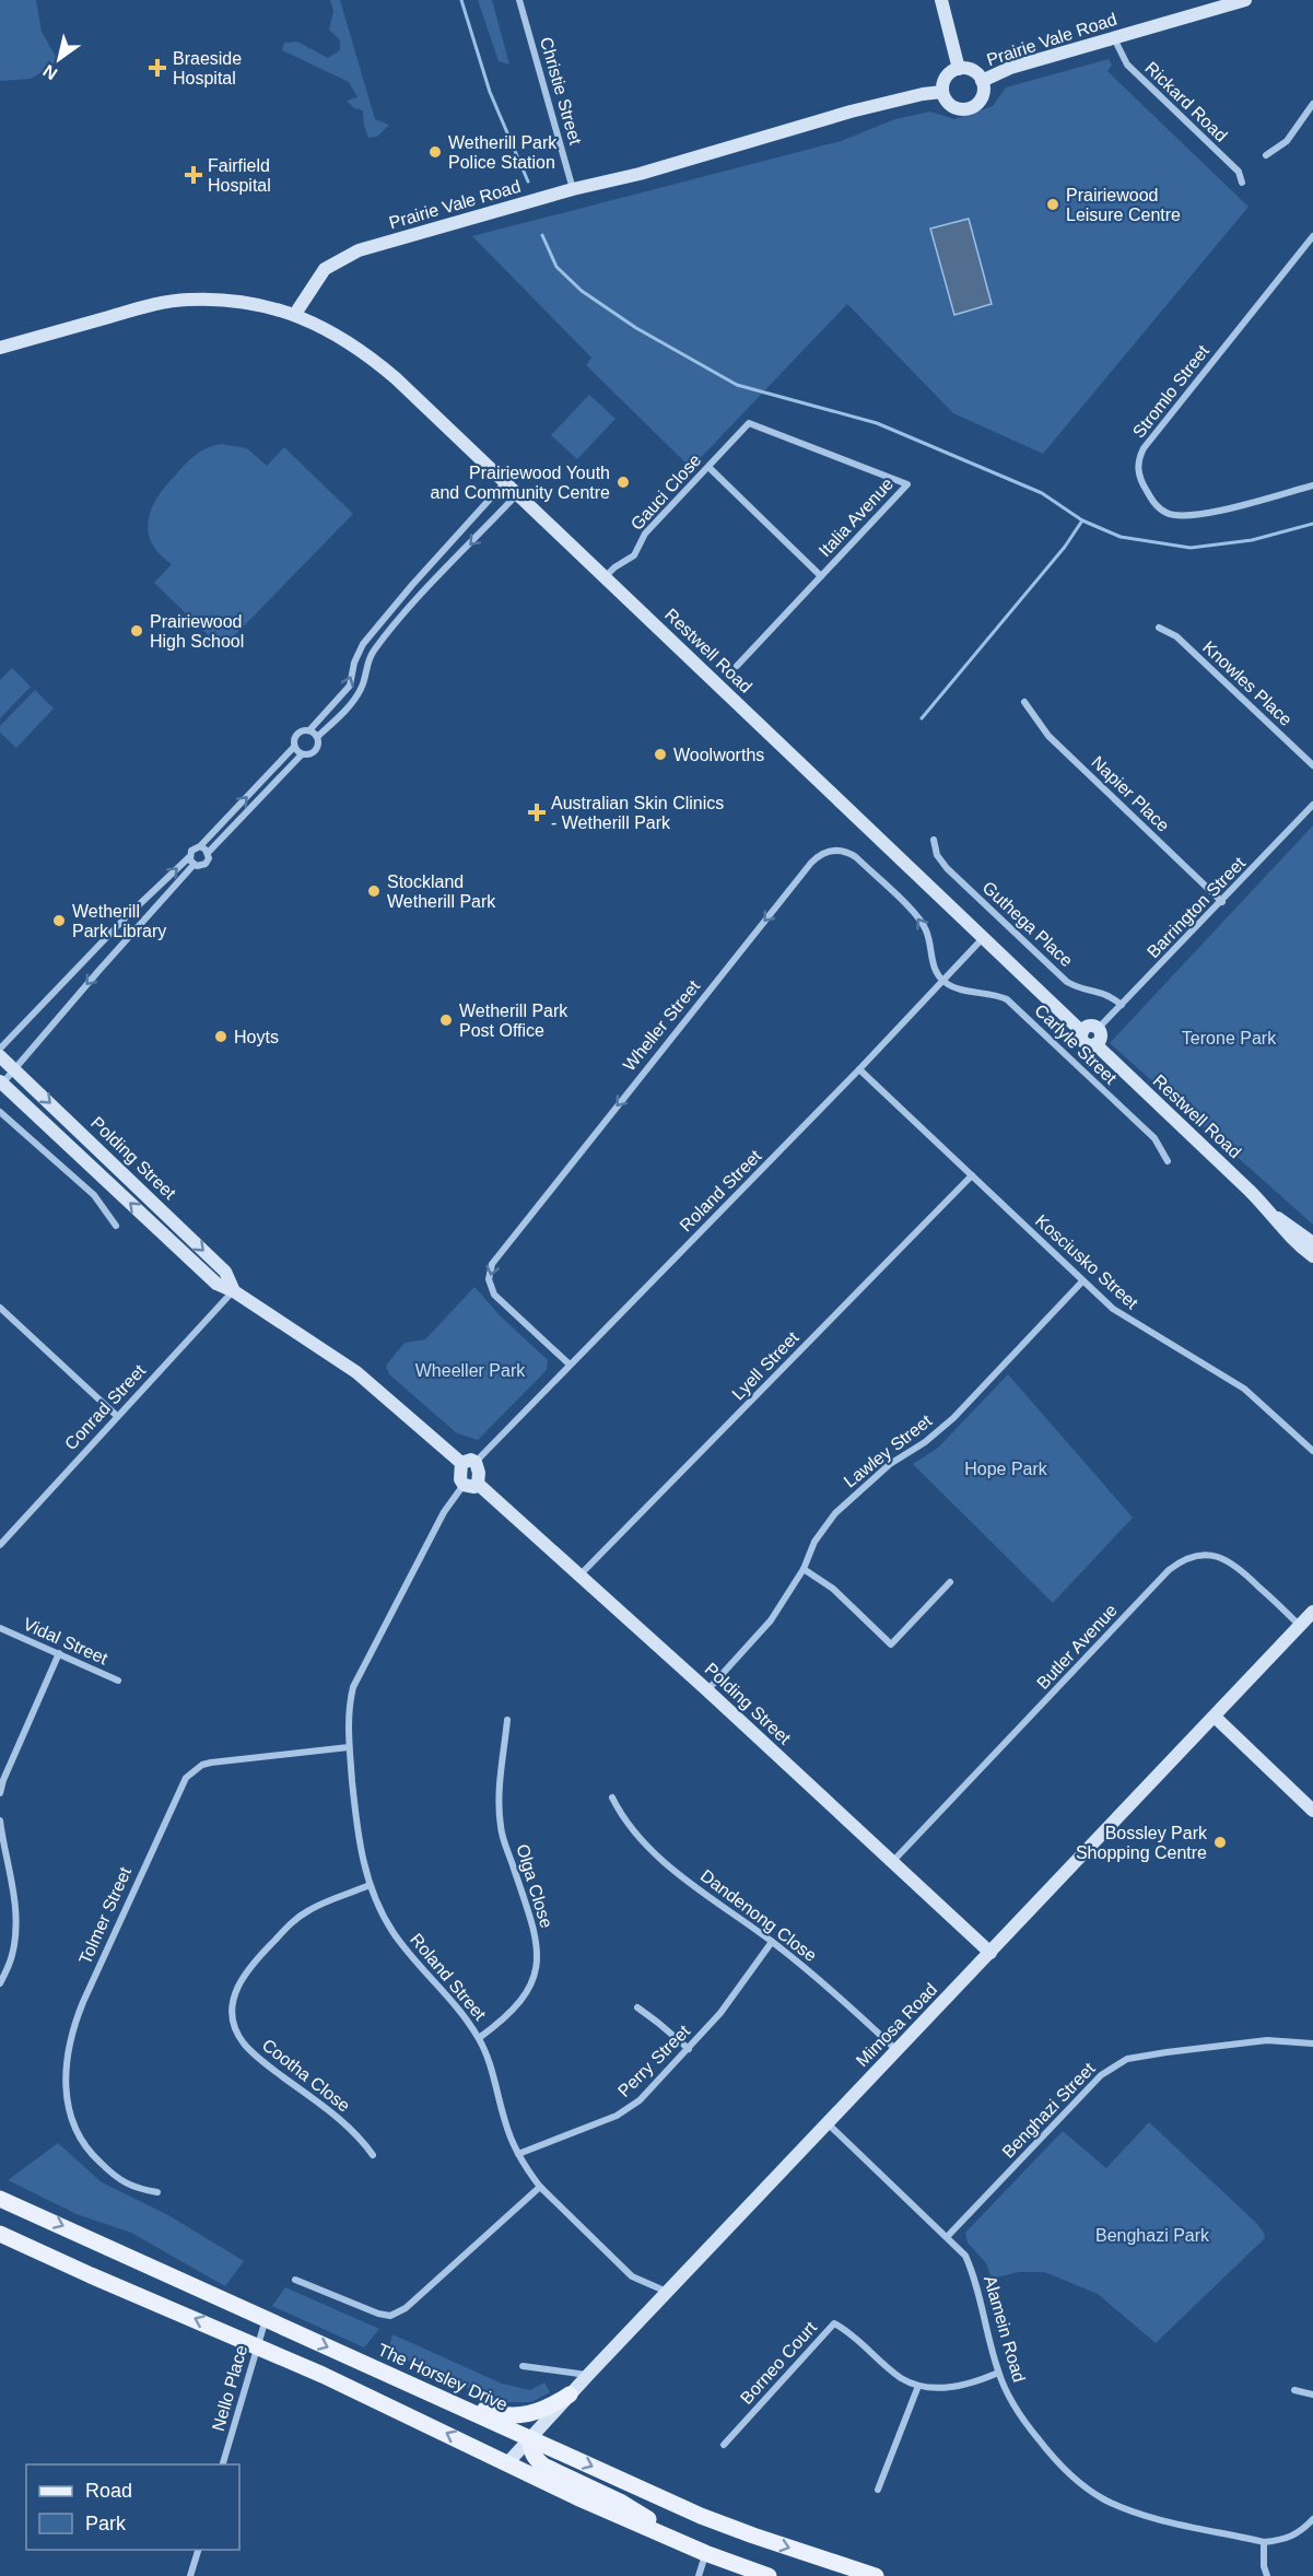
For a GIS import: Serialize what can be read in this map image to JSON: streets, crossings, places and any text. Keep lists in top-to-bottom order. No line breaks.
{"streets":{"main road":["Prairie Vale Road","Restwell Road","Polding Street","Mimosa Road","The Horsley Drive"],"street":["Christie Street","Rickard Road","Stromlo Street","Gauci Close","Italia Avenue","Knowles Place","Napier Place","Barrington Street","Guthega Place","Wheller Street","Carlyle Street","Roland Street","Kosciusko Street","Lyell Street","Conrad Street","Lawley Street","Vidal Street","Butler Avenue","Olga Close","Tolmer Street","Dandenong Close","Perry Street","Cootha Close","Benghazi Street","Alamein Road","Borneo Court","Nello Place"]},"crossings":[["Prairie Vale Road","Christie Street"],["Prairie Vale Road","Rickard Road"],["Prairie Vale Road","Restwell Road"],["Gauci Close","Italia Avenue"],["Gauci Close","Restwell Road"],["Restwell Road","Barrington Street"],["Restwell Road","Roland Street"],["Napier Place","Barrington Street"],["Barrington Street","Guthega Place"],["Wheller Street","Carlyle Street"],["Wheller Street","Roland Street"],["Carlyle Street","Roland Street"],["Polding Street","Roland Street"],["Polding Street","Lyell Street"],["Polding Street","Conrad Street"],["Polding Street","Lawley Street"],["Polding Street","Butler Avenue"],["Polding Street","Mimosa Road"],["Roland Street","Kosciusko Street"],["Roland Street","Olga Close"],["Roland Street","Tolmer Street"],["Roland Street","Mimosa Road"],["Roland Street","Perry Street"],["Roland Street","Cootha Close"],["Kosciusko Street","Lyell Street"],["Kosciusko Street","Lawley Street"],["Butler Avenue","Mimosa Road"],["Dandenong Close","Mimosa Road"],["Dandenong Close","Perry Street"],["Mimosa Road","Alamein Road"],["Mimosa Road","The Horsley Drive"],["Benghazi Street","Alamein Road"],["The Horsley Drive","Nello Place"]],"parks":["Terone Park","Wheeller Park","Hope Park","Benghazi Park"],"places":{"health":["Braeside Hospital","Fairfield Hospital","Australian Skin Clinics - Wetherill Park"],"other":["Wetherill Park Police Station","Prairiewood Leisure Centre","Prairiewood Youth and Community Centre","Prairiewood High School","Woolworths","Stockland Wetherill Park","Wetherill Park Library","Wetherill Park Post Office","Hoyts","Bossley Park Shopping Centre"]},"legend":["Road","Park"],"north":"bottom left"}
